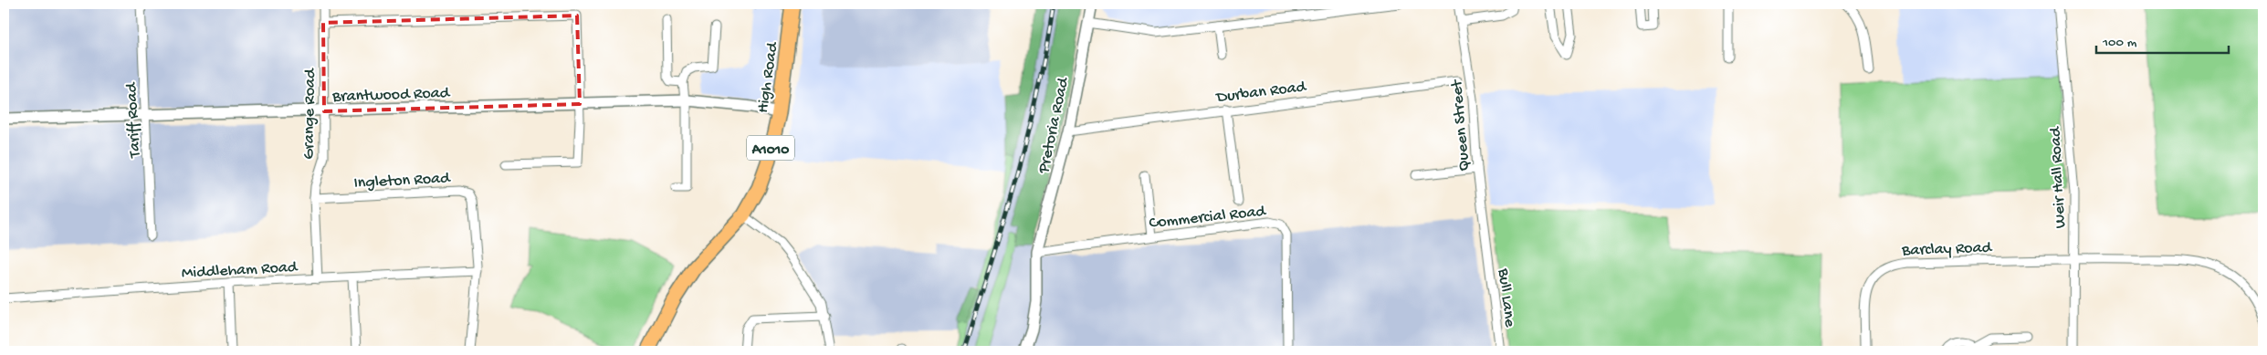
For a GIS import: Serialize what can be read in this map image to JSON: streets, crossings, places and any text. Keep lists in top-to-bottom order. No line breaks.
{"streets":{"main road":["High Road","A1010"],"street":["Durban Road","Brantwood Road","Grange Road","Tariff Road","Pretoria Road","Queen Street","Weir Hall Road","Ingleton Road","Commercial Road","Barclay Road","Middleham Road","Bull Lane"]},"crossings":[["High Road","Brantwood Road"],["Durban Road","Pretoria Road"],["Brantwood Road","Grange Road"],["Brantwood Road","Tariff Road"],["Grange Road","Ingleton Road"],["Grange Road","Middleham Road"],["Pretoria Road","Commercial Road"],["Queen Street","Bull Lane"],["Weir Hall Road","Barclay Road"],["Ingleton Road","Middleham Road"]],"scale_bar":"100 m"}
